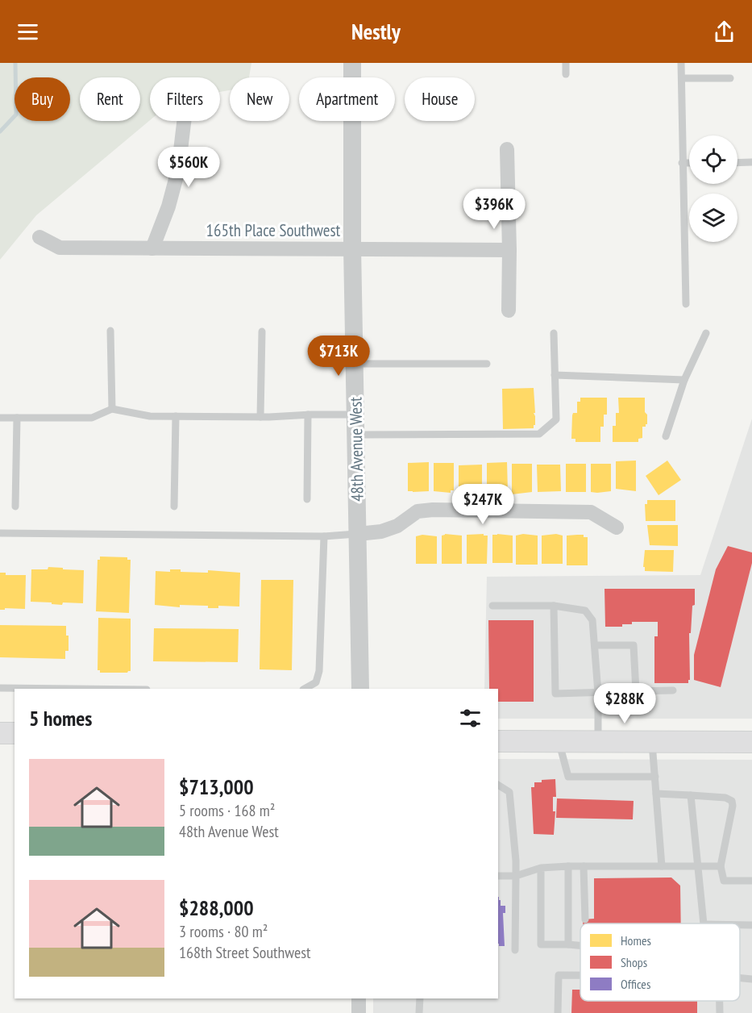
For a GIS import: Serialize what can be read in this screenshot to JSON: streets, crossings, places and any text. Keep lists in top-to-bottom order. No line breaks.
{"streets":{"street":["165th Place Southwest","48th Avenue West"]},"crossings":[["165th Place Southwest","48th Avenue West"]],"legend":["Homes","Shops","Offices"],"page":{"header":"Nestly","chip":["Buy","Rent","Filters","New","Apartment","House"],"price":["$560K","$396K","$713K","$247K","$288K"],"heading":"5 homes","list":[{"name":"$713,000","note":"5 rooms · 168 m² · 48th Avenue West"},{"name":"$288,000","note":"3 rooms · 80 m² · 168th Street Southwest"}]}}
